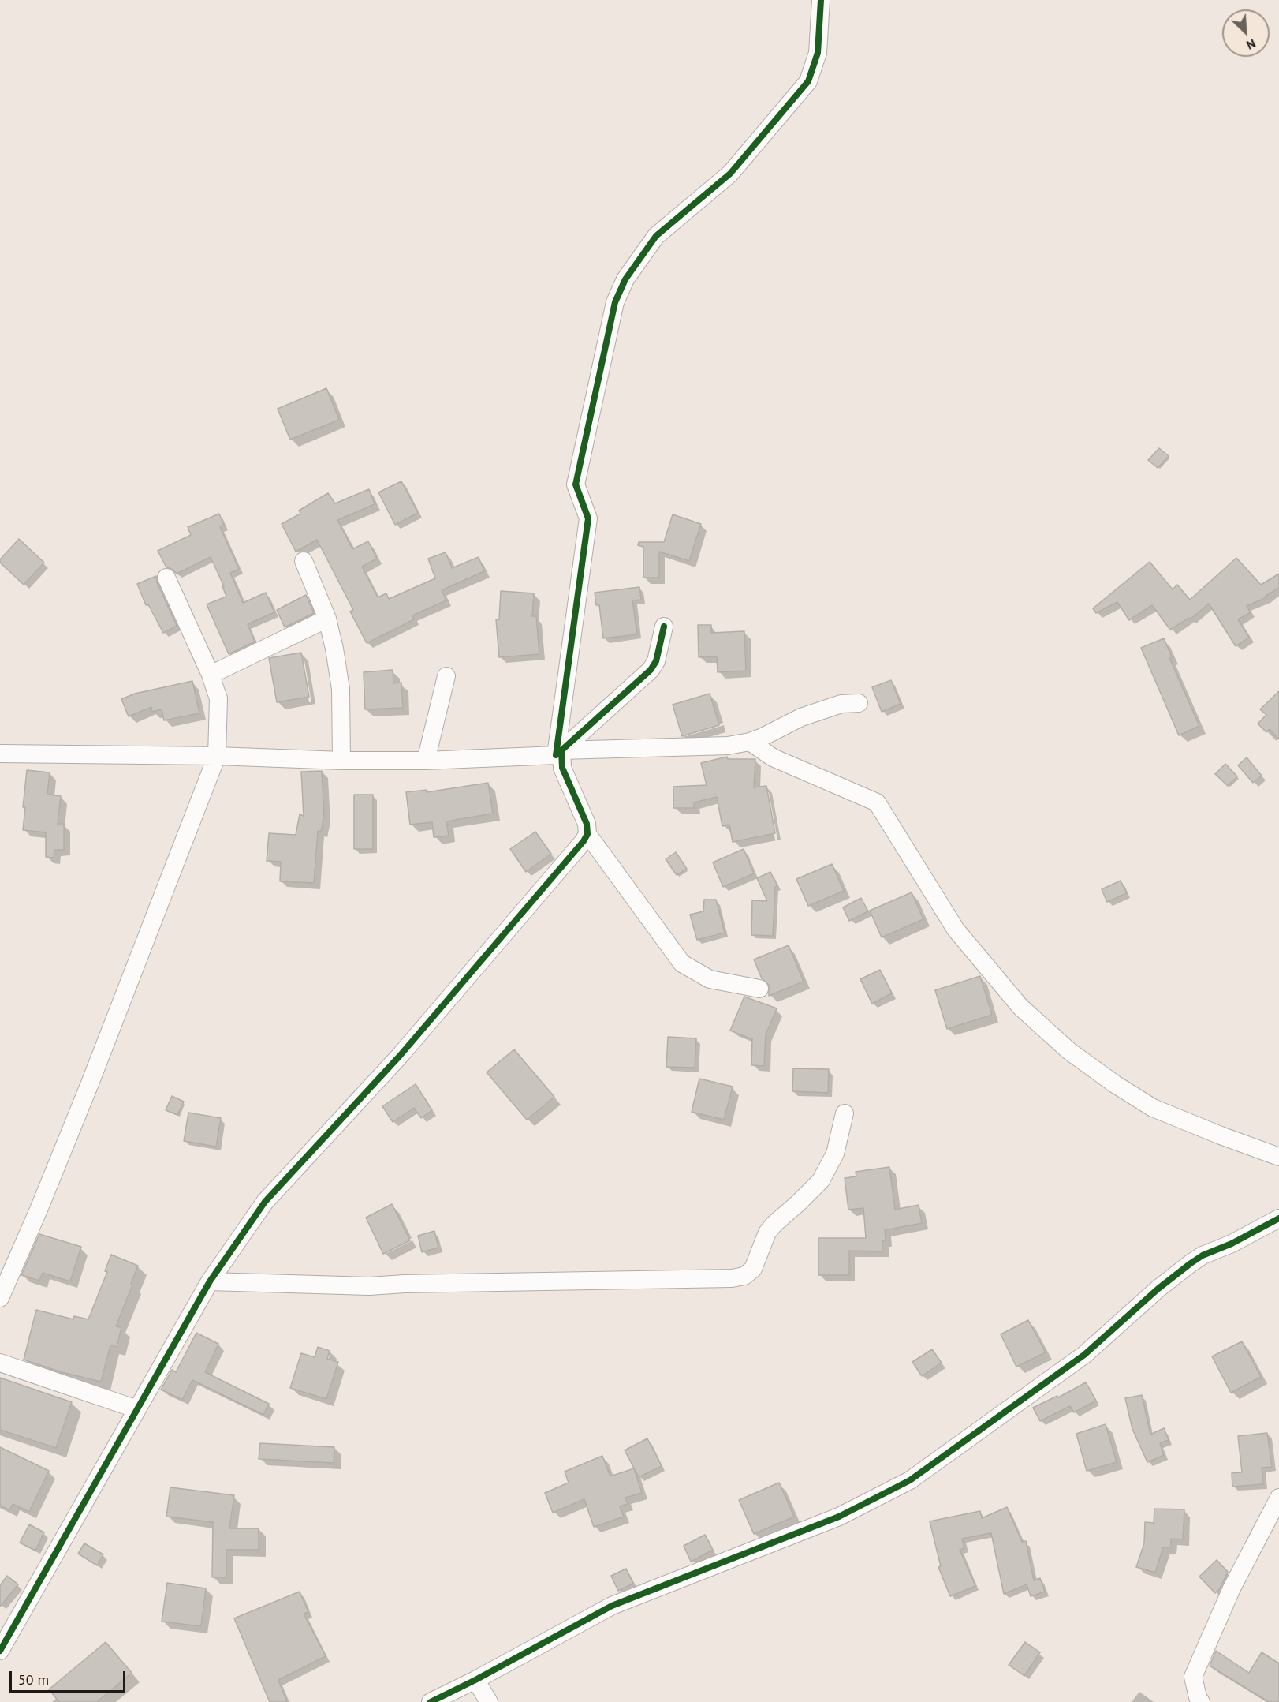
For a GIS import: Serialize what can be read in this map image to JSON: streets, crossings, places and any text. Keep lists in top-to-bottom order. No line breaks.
{"scale_bar":"50 m","north":"bottom right"}
